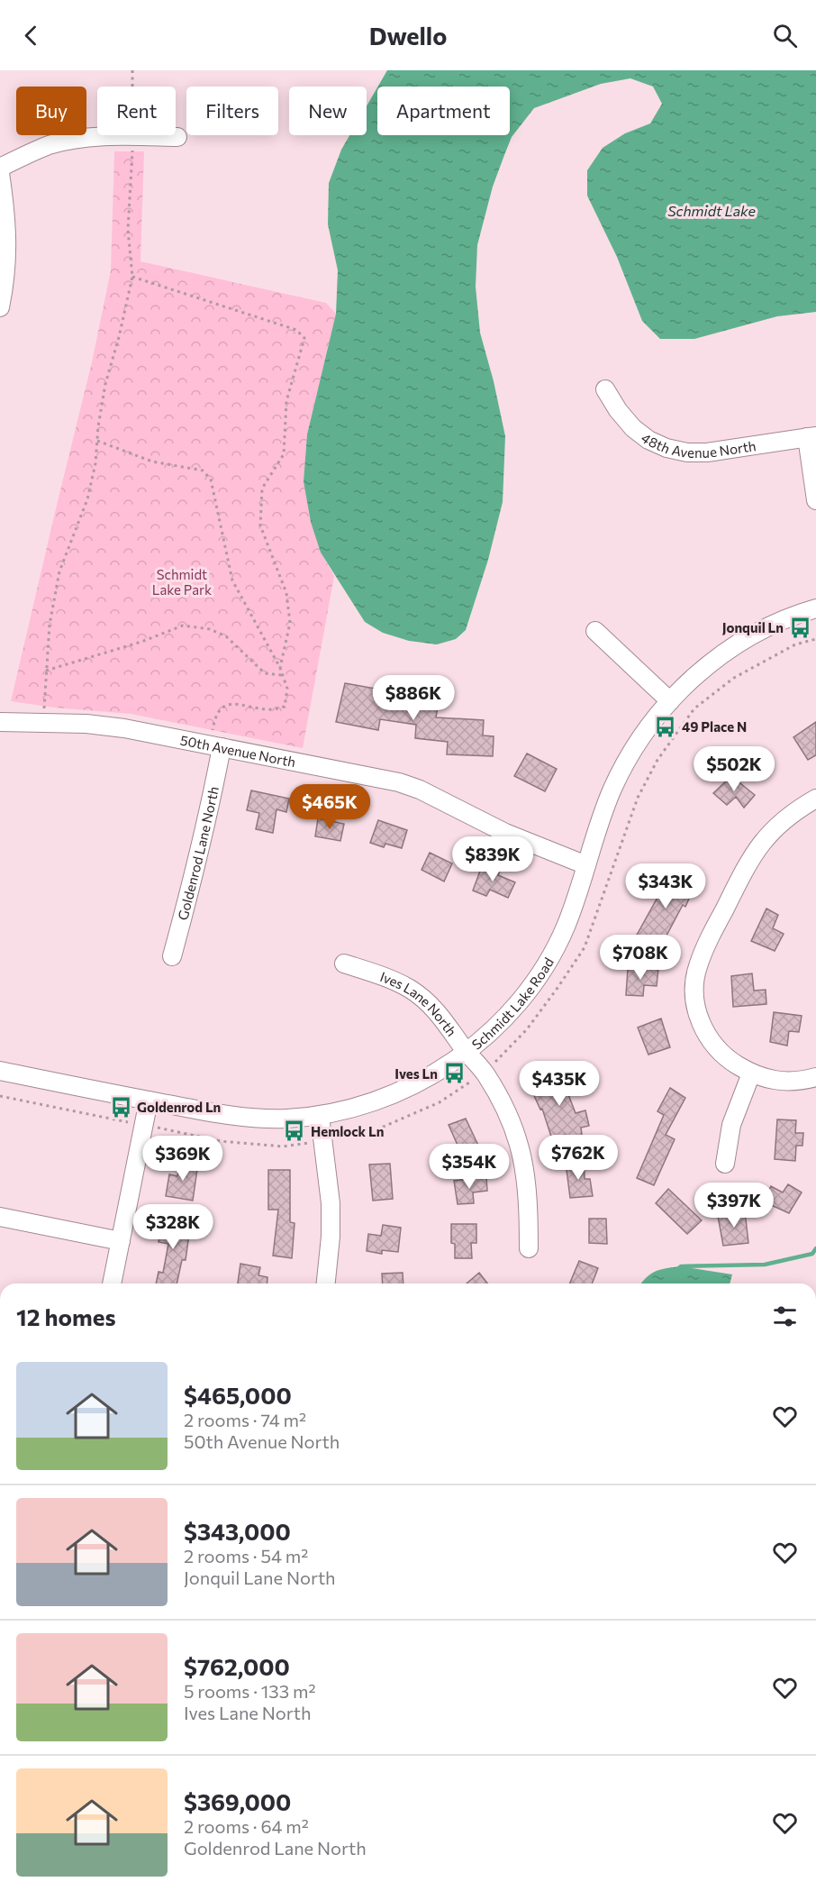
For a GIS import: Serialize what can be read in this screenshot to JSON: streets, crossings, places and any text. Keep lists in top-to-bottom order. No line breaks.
{"streets":{"street":["48th Avenue North","50th Avenue North","Goldenrod Lane North","Schmidt Lake Road","Ives Lane North"]},"crossings":[["50th Avenue North","Goldenrod Lane North"],["50th Avenue North","Schmidt Lake Road"],["Schmidt Lake Road","Ives Lane North"]],"water":["Schmidt Lake"],"parks":["Schmidt Lake Park"],"places":{"bus stop":["Jonquil Ln","49 Place N","Ives Ln","Goldenrod Ln","Hemlock Ln"]},"page":{"header":"Dwello","chip":["Buy","Rent","Filters","New","Apartment"],"price":["$886K","$502K","$465K","$839K","$343K","$708K","$435K","$762K","$369K","$354K","$397K","$328K"],"heading":"12 homes","list":[{"name":"$465,000","note":"2 rooms · 74 m² · 50th Avenue North"},{"name":"$343,000","note":"2 rooms · 54 m² · Jonquil Lane North"},{"name":"$762,000","note":"5 rooms · 133 m² · Ives Lane North"},{"name":"$369,000","note":"2 rooms · 64 m² · Goldenrod Lane North"}]}}
